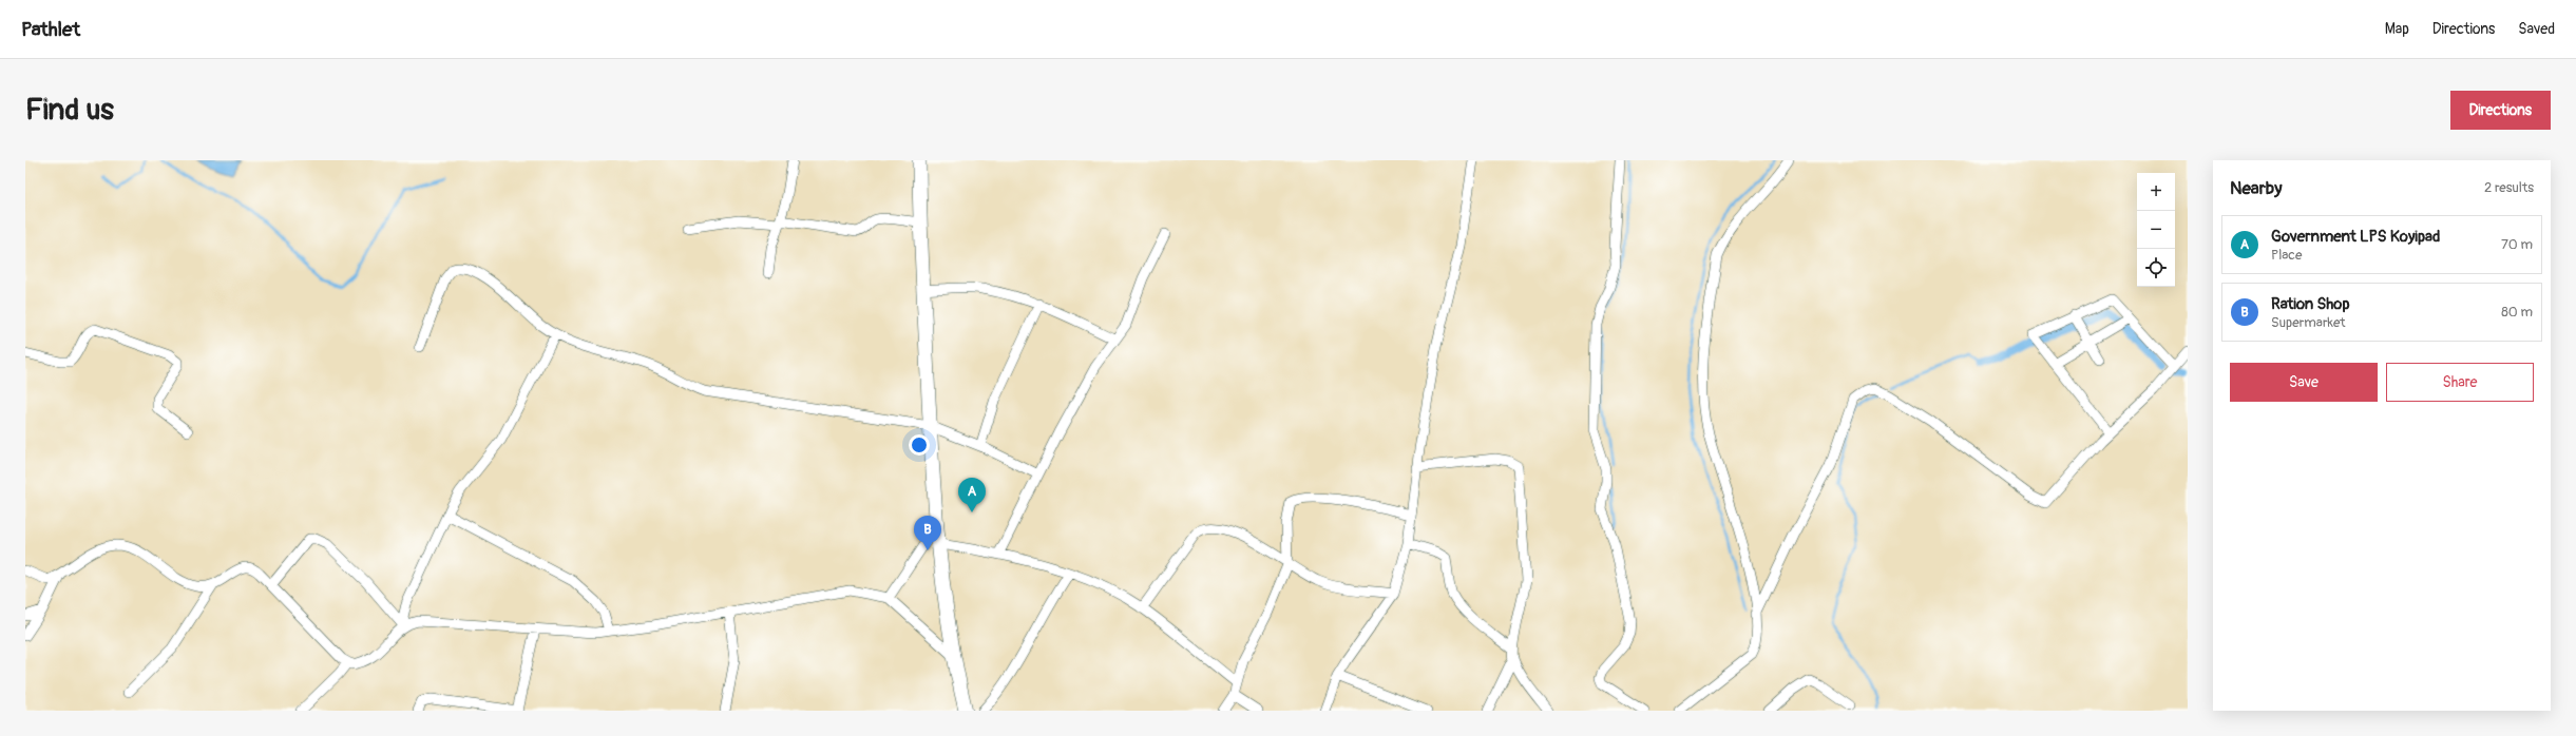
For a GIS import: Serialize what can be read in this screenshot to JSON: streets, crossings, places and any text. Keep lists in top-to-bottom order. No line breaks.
{"page":{"header":"Pathlet","nav":["Map","Directions","Saved"],"buttons":["Directions",["Save","Share"]],"title":"Find us","heading":["Nearby","2 results"],"map_buttons":["+","−"],"list":[{"mark":"A","name":"Government LPS Koyipad","note":"Place","value":"70 m"},{"mark":"B","name":"Ration Shop","note":"Supermarket","value":"80 m"}],"pins":["A","B"]}}
